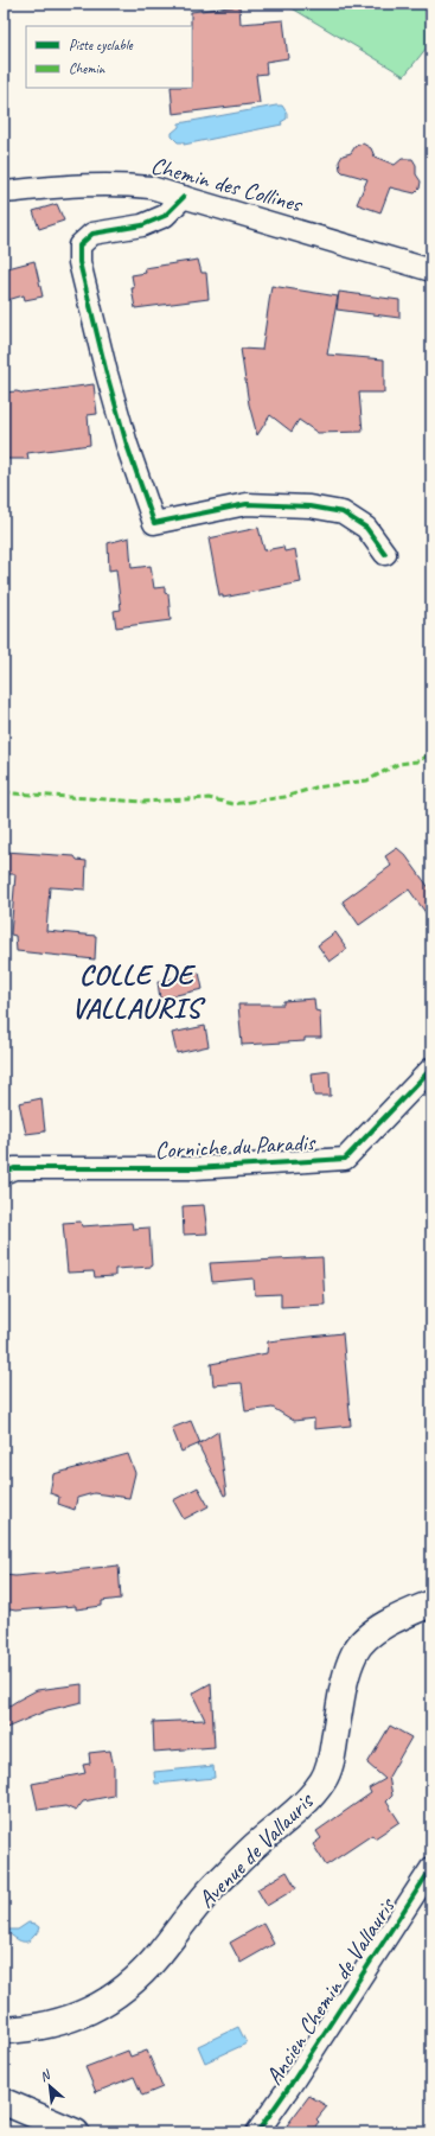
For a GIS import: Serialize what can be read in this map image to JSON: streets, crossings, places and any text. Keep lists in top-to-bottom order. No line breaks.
{"streets":{"main road":["Avenue de Vallauris"],"street":["Chemin des Collines","Corniche du Paradis","Ancien Chemin de Vallauris"]},"districts":["COLLE DE VALLAURIS"],"legend":["Piste cyclable","Chemin"],"north":"top left"}
